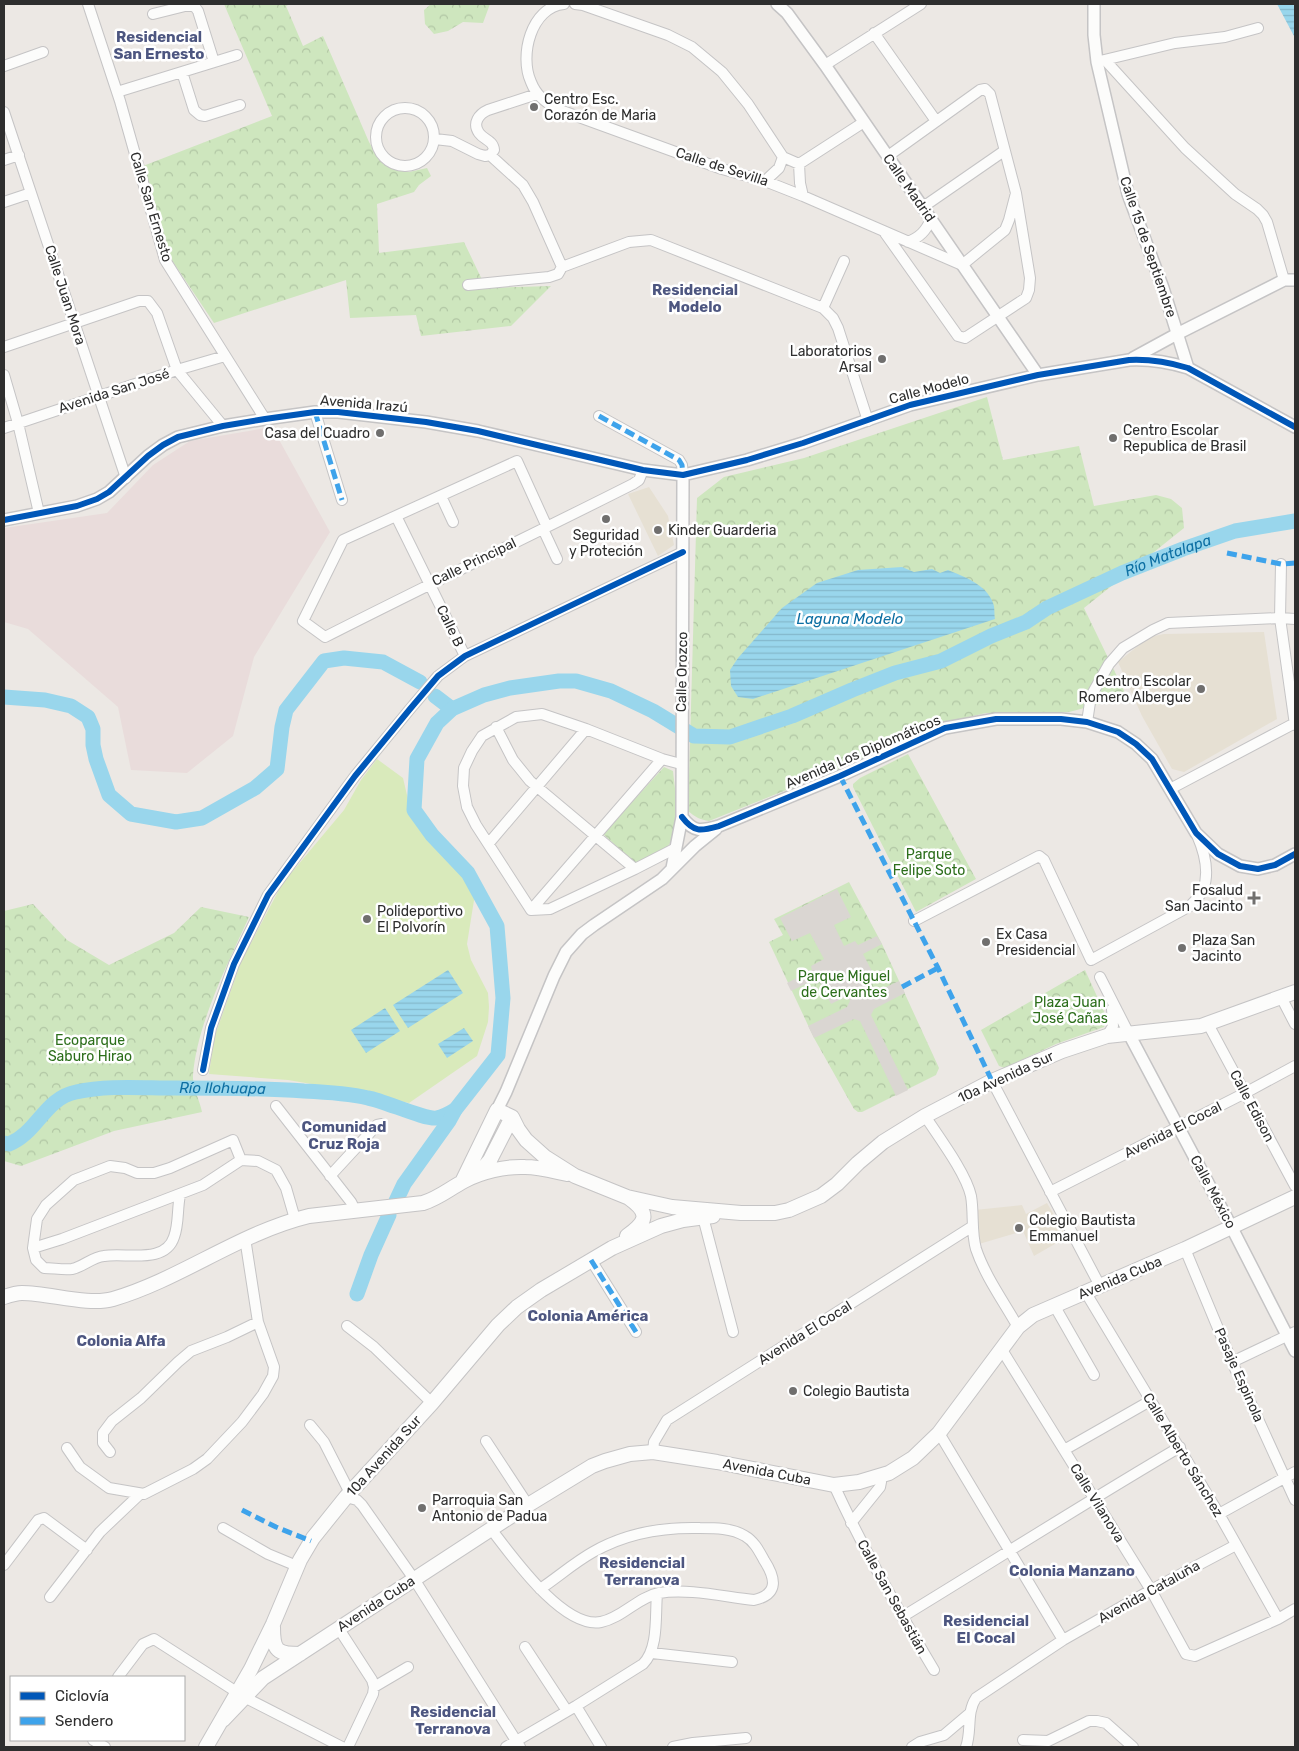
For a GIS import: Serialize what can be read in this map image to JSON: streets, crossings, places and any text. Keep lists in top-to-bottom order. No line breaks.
{"streets":{"main road":["10a Avenida Sur","Avenida Cuba"],"street":["Calle de Sevilla","Calle Madrid","Calle San Ernesto","Calle 15 de Septiembre","Calle Juan Mora","Calle Modelo","Avenida San José","Avenida Irazú","Calle Principal","Calle B","Calle Orozco","Avenida Los Diplomáticos","Calle Edison","Avenida El Cocal","Calle México","Pasaje Espinola","Calle Alberto Sánchez","Calle Vilanova","Avenida Cataluña","Calle San Sebastián"]},"crossings":[["Calle de Sevilla","Calle Madrid"],["Calle Madrid","Calle Modelo"],["Calle San Ernesto","Avenida San José"],["Calle San Ernesto","Avenida Irazú"],["Calle 15 de Septiembre","Calle Modelo"],["Calle Juan Mora","Avenida San José"],["Calle Juan Mora","Avenida Irazú"],["Calle Modelo","Avenida Irazú"],["Calle Modelo","Calle Orozco"],["Avenida Irazú","Calle Principal"],["Avenida Irazú","Calle Orozco"],["Calle Principal","Calle B"],["Calle Orozco","Avenida Los Diplomáticos"],["10a Avenida Sur","Calle Edison"],["10a Avenida Sur","Calle México"],["10a Avenida Sur","Avenida Cuba"],["Calle Edison","Avenida El Cocal"],["Avenida El Cocal","Calle México"],["Avenida El Cocal","Avenida Cuba"],["Calle México","Avenida Cuba"],["Avenida Cuba","Pasaje Espinola"],["Avenida Cuba","Calle Alberto Sánchez"],["Avenida Cuba","Calle Vilanova"],["Avenida Cuba","Calle San Sebastián"],["Calle Alberto Sánchez","Calle Vilanova"],["Calle Alberto Sánchez","Avenida Cataluña"],["Calle Vilanova","Avenida Cataluña"]],"districts":["Residencial San Ernesto","Residencial Modelo","Comunidad Cruz Roja","Colonia América","Colonia Alfa","Residencial Terranova","Colonia Manzano","Residencial El Cocal","Residencial Terranova"],"water":["Río Matalapa","Laguna Modelo","Río Ilohuapa"],"parks":["Parque Felipe Soto","Parque Miguel de Cervantes","Plaza Juan José Cañas","Ecoparque Saburo Hirao"],"places":{"other":["Centro Esc. Corazón de Maria","Laboratorios Arsal","Casa del Cuadro","Centro Escolar Republica de Brasil","Seguridad y Proteción","Kinder Guarderia","Centro Escolar Romero Albergue","Polideportivo El Polvorín","Ex Casa Presidencial","Plaza San Jacinto","Colegio Bautista Emmanuel","Colegio Bautista","Parroquia San Antonio de Padua"],"health":["Fosalud San Jacinto"]},"legend":["Ciclovía","Sendero"]}
